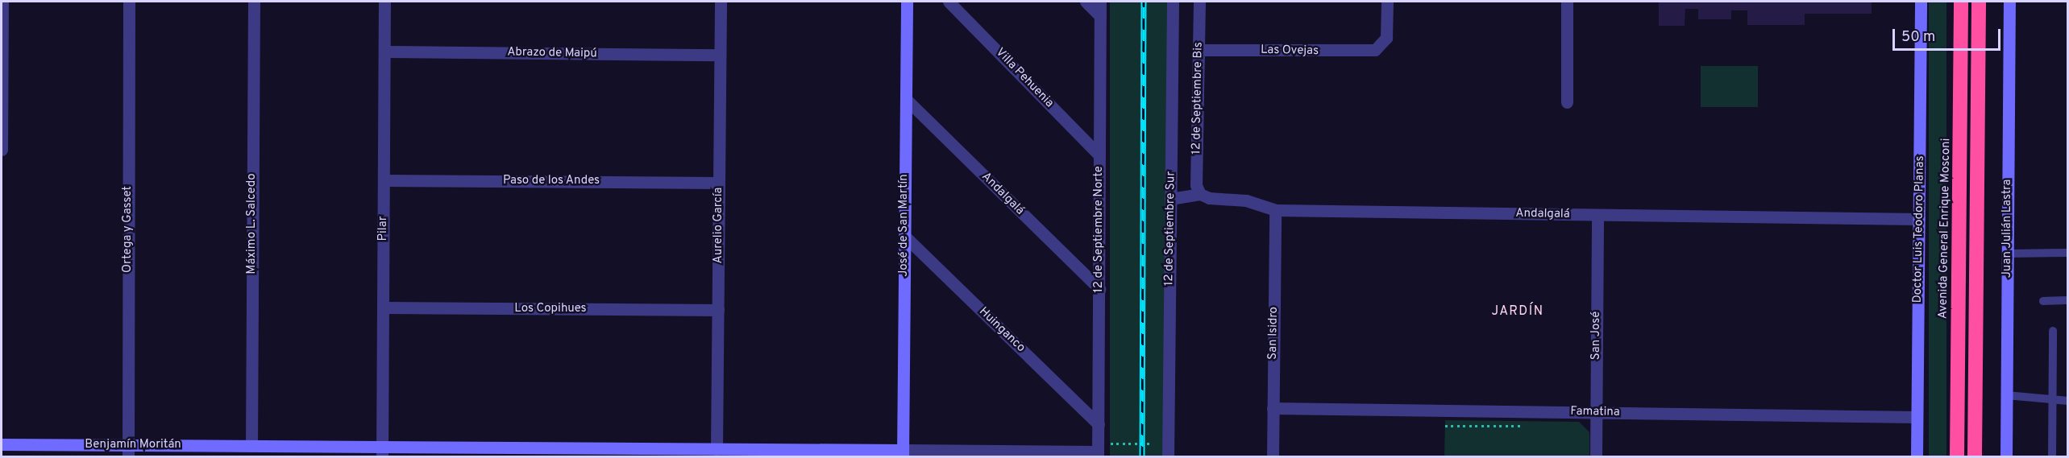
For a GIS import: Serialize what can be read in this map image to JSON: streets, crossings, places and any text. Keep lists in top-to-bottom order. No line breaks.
{"streets":{"highway":["Avenida General Enrique Mosconi"],"street":["Las Ovejas","Abrazo de Maipú","Villa Pehuenia","12 de Septiembre Bis","Paso de los Andes","Andalgalá","Máximo L. Salcedo","Aurelio García","José de San Martín","Pilar","12 de Septiembre Sur","Juan Julián Lastra","Ortega y Gasset","12 de Septiembre Norte","Doctor Luis Teodoro Planas","Los Copihues","Huinganco","San Isidro","San José","Famatina","Benjamín Moritán"]},"crossings":[["Las Ovejas","12 de Septiembre Bis"],["Abrazo de Maipú","Aurelio García"],["Abrazo de Maipú","Pilar"],["Villa Pehuenia","12 de Septiembre Norte"],["12 de Septiembre Bis","Andalgalá"],["Paso de los Andes","Aurelio García"],["Paso de los Andes","Pilar"],["Andalgalá","José de San Martín"],["Andalgalá","12 de Septiembre Sur"],["Andalgalá","12 de Septiembre Norte"],["Andalgalá","Doctor Luis Teodoro Planas"],["Andalgalá","San Isidro"],["Andalgalá","San José"],["Máximo L. Salcedo","Benjamín Moritán"],["Aurelio García","Los Copihues"],["Aurelio García","Benjamín Moritán"],["José de San Martín","Huinganco"],["José de San Martín","Benjamín Moritán"],["Pilar","Los Copihues"],["Pilar","Benjamín Moritán"],["Ortega y Gasset","Benjamín Moritán"],["12 de Septiembre Norte","Huinganco"],["Doctor Luis Teodoro Planas","Famatina"],["San Isidro","Famatina"],["San José","Famatina"]],"districts":["JARDÍN"],"scale_bar":"50 m"}
